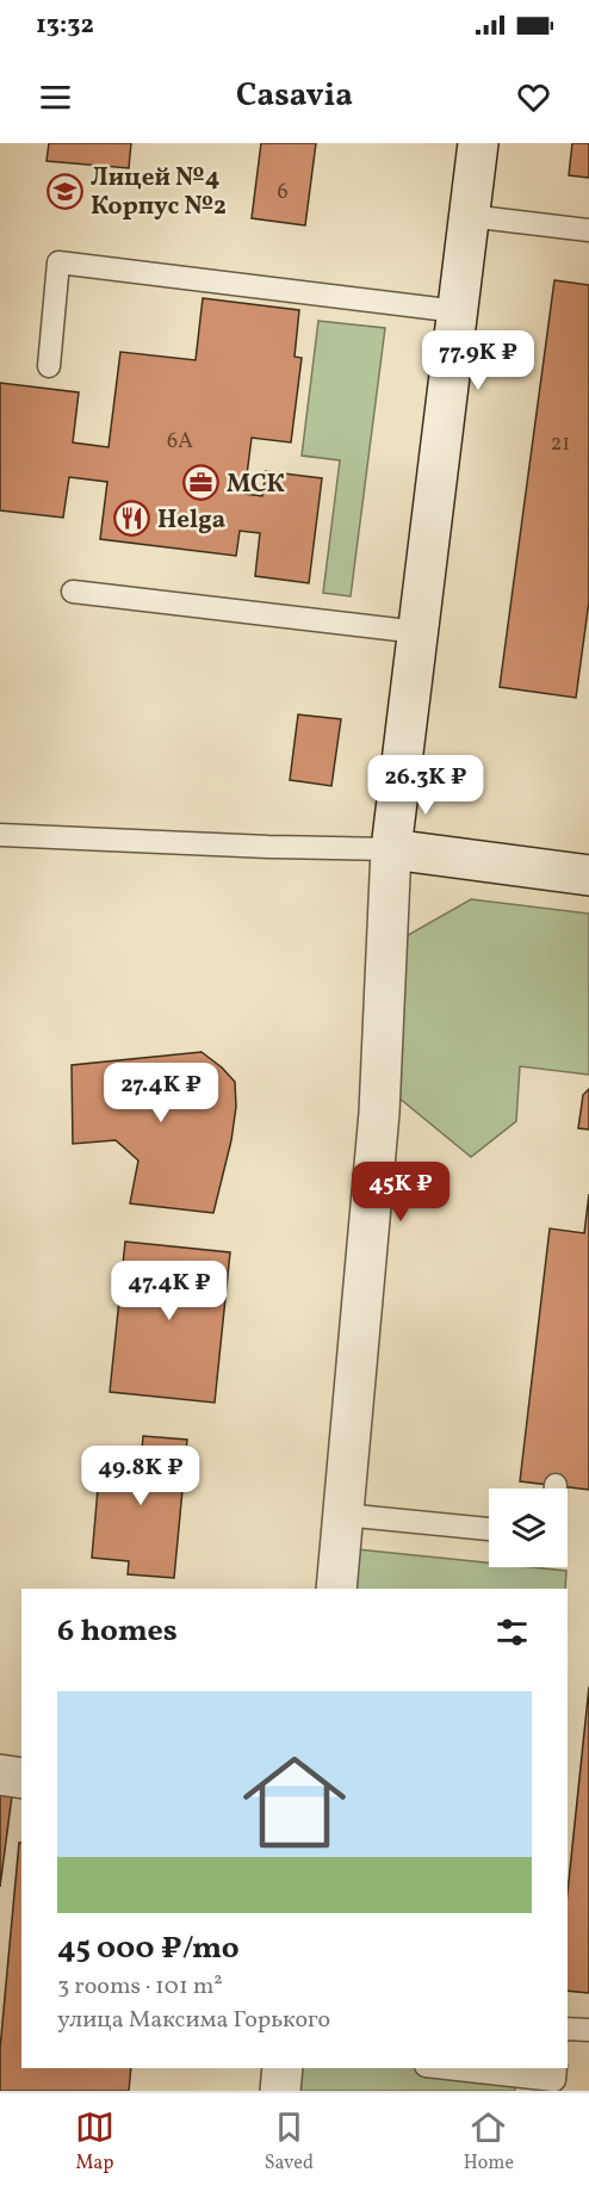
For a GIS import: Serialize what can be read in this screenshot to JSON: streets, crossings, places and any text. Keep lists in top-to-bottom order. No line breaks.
{"places":{"school or university":["Лицей №4 Корпус №2"],"office":["МСК"],"restaurant":["Helga"]},"house_numbers":["6","6А","21"],"page":{"status":"13:32","header":"Casavia","price":["77.9K ₽","26.3K ₽","27.4K ₽","45K ₽","47.4K ₽","49.8K ₽"],"heading":"6 homes","list":[{"name":"45 000 ₽/mo","note":"3 rooms · 101 m² · улица Максима Горького"}],"tabs":["Map","Saved","Home"]}}
